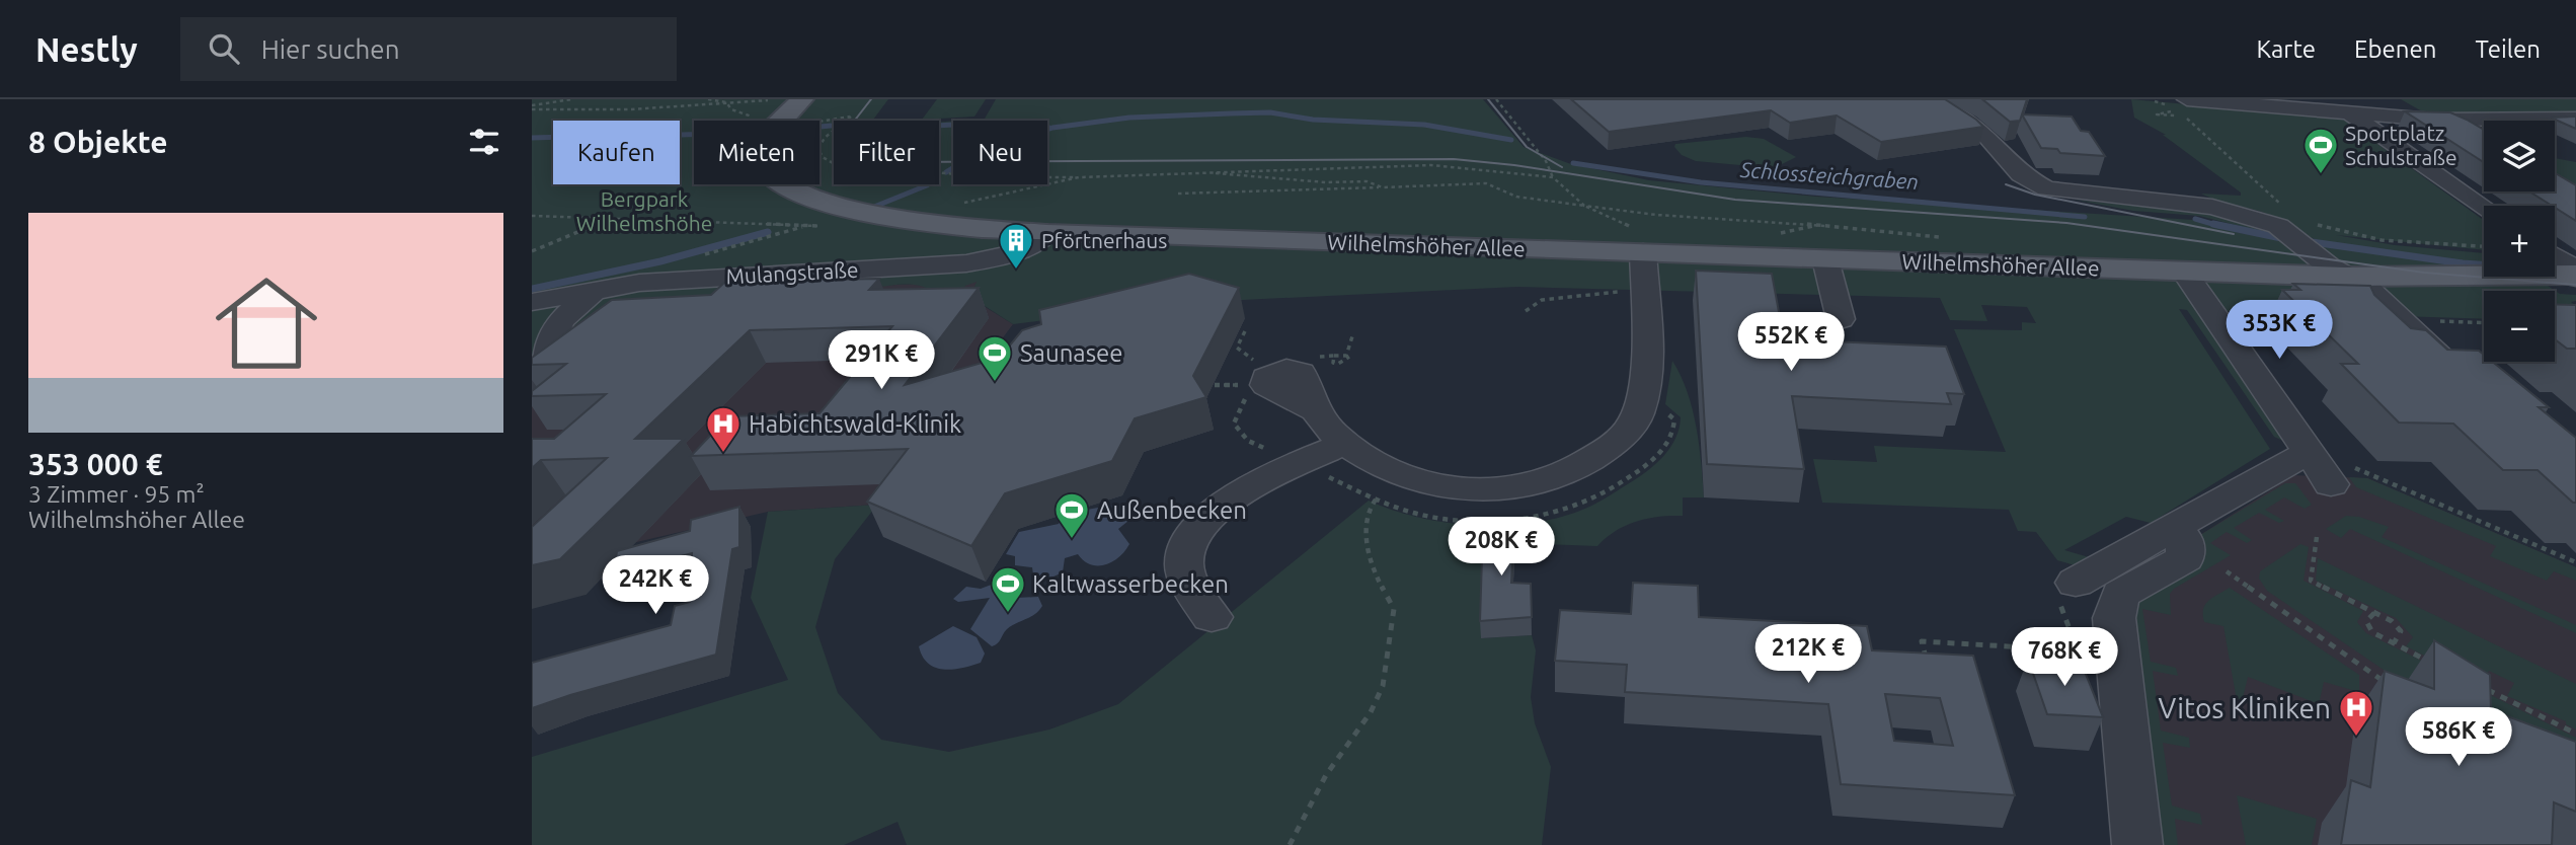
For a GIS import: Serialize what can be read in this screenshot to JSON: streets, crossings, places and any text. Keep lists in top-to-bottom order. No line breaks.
{"streets":{"main road":["Wilhelmshöher Allee"],"street":["Mulangstraße"]},"crossings":[["Wilhelmshöher Allee","Mulangstraße"]],"water":["Schlossteichgraben"],"parks":["Bergpark Wilhelmshöhe"],"places":{"sports":["Sportplatz Schulstraße","Saunasee","Außenbecken","Kaltwasserbecken"],"building":["Pförtnerhaus"],"hospital":["Habichtswald-Klinik","Vitos Kliniken"]},"page":{"header":"Nestly","search":"Hier suchen","nav":["Karte","Ebenen","Teilen"],"heading":"8 Objekte","map_buttons":["+","−"],"chip":["Kaufen","Mieten","Filter","Neu"],"list":[{"name":"353 000 €","note":"3 Zimmer · 95 m² · Wilhelmshöher Allee"}],"price":["353K €","552K €","291K €","208K €","242K €","212K €","768K €","586K €"]}}
